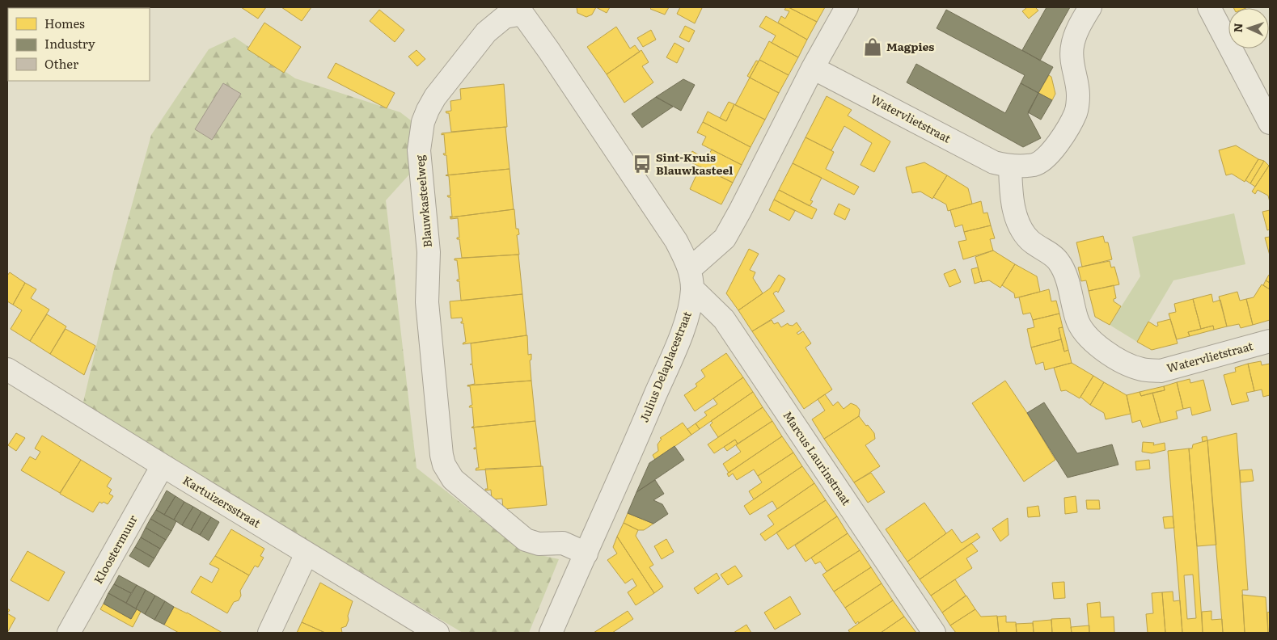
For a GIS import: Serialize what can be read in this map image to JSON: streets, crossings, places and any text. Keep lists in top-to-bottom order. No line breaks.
{"streets":{"street":["Watervlietstraat","Blauwkasteelweg","Julius Delaplacestraat","Marcus Laurinstraat","Kartuizersstraat","Kloostermuur"]},"crossings":[["Blauwkasteelweg","Julius Delaplacestraat"],["Blauwkasteelweg","Marcus Laurinstraat"],["Julius Delaplacestraat","Marcus Laurinstraat"],["Kartuizersstraat","Kloostermuur"]],"places":{"shop":["Magpies"],"bus stop":["Sint-Kruis Blauwkasteel"]},"legend":["Homes","Industry","Other"],"north":"left"}
